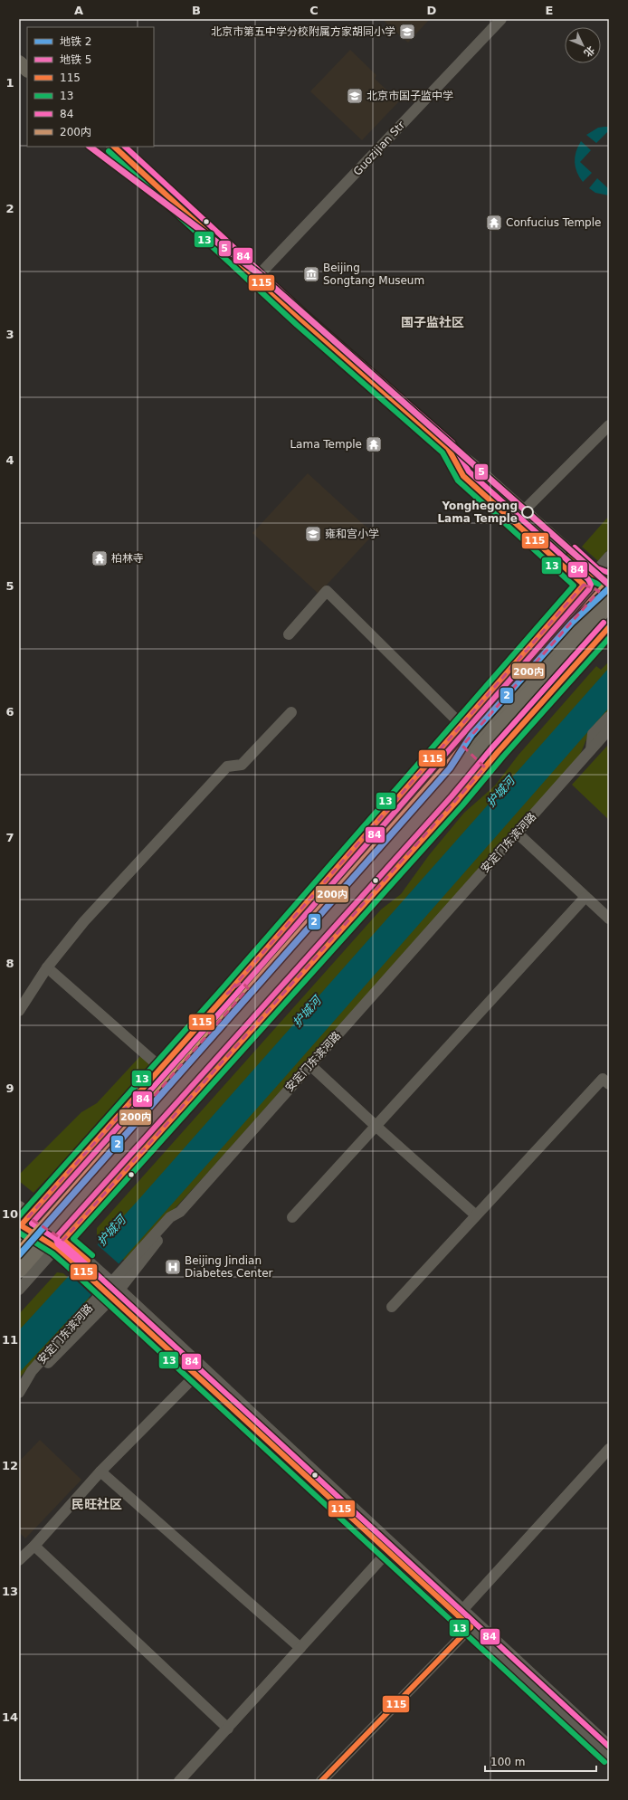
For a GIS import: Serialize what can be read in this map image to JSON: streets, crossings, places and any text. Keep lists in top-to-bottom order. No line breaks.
{"streets":{"street":["Guozijian Str","安定门东滨河路"]},"districts":["国子监社区","民旺社区"],"water":["护城河"],"places":{"school or university":["北京市第五中学分校附属方家胡同小学","北京市国子监中学","雍和宫小学"],"temple":["Confucius Temple","Lama Temple","柏林寺"],"museum":["Beijing Songtang Museum"],"other":["Yonghegong Lama Temple"],"hospital":["Beijing Jindian Diabetes Center"]},"lines":["metro line 5","transit line 115","transit line 84","transit line 13","transit line 200内","metro line 2"],"legend":["地铁 2","地铁 5","115","13","84","200内"],"scale_bar":"100 m","north":"bottom right","grid":{"columns":["A","B","C","D","E"],"rows":["1","2","3","4","5","6","7","8","9","10","11","12","13","14"]}}
